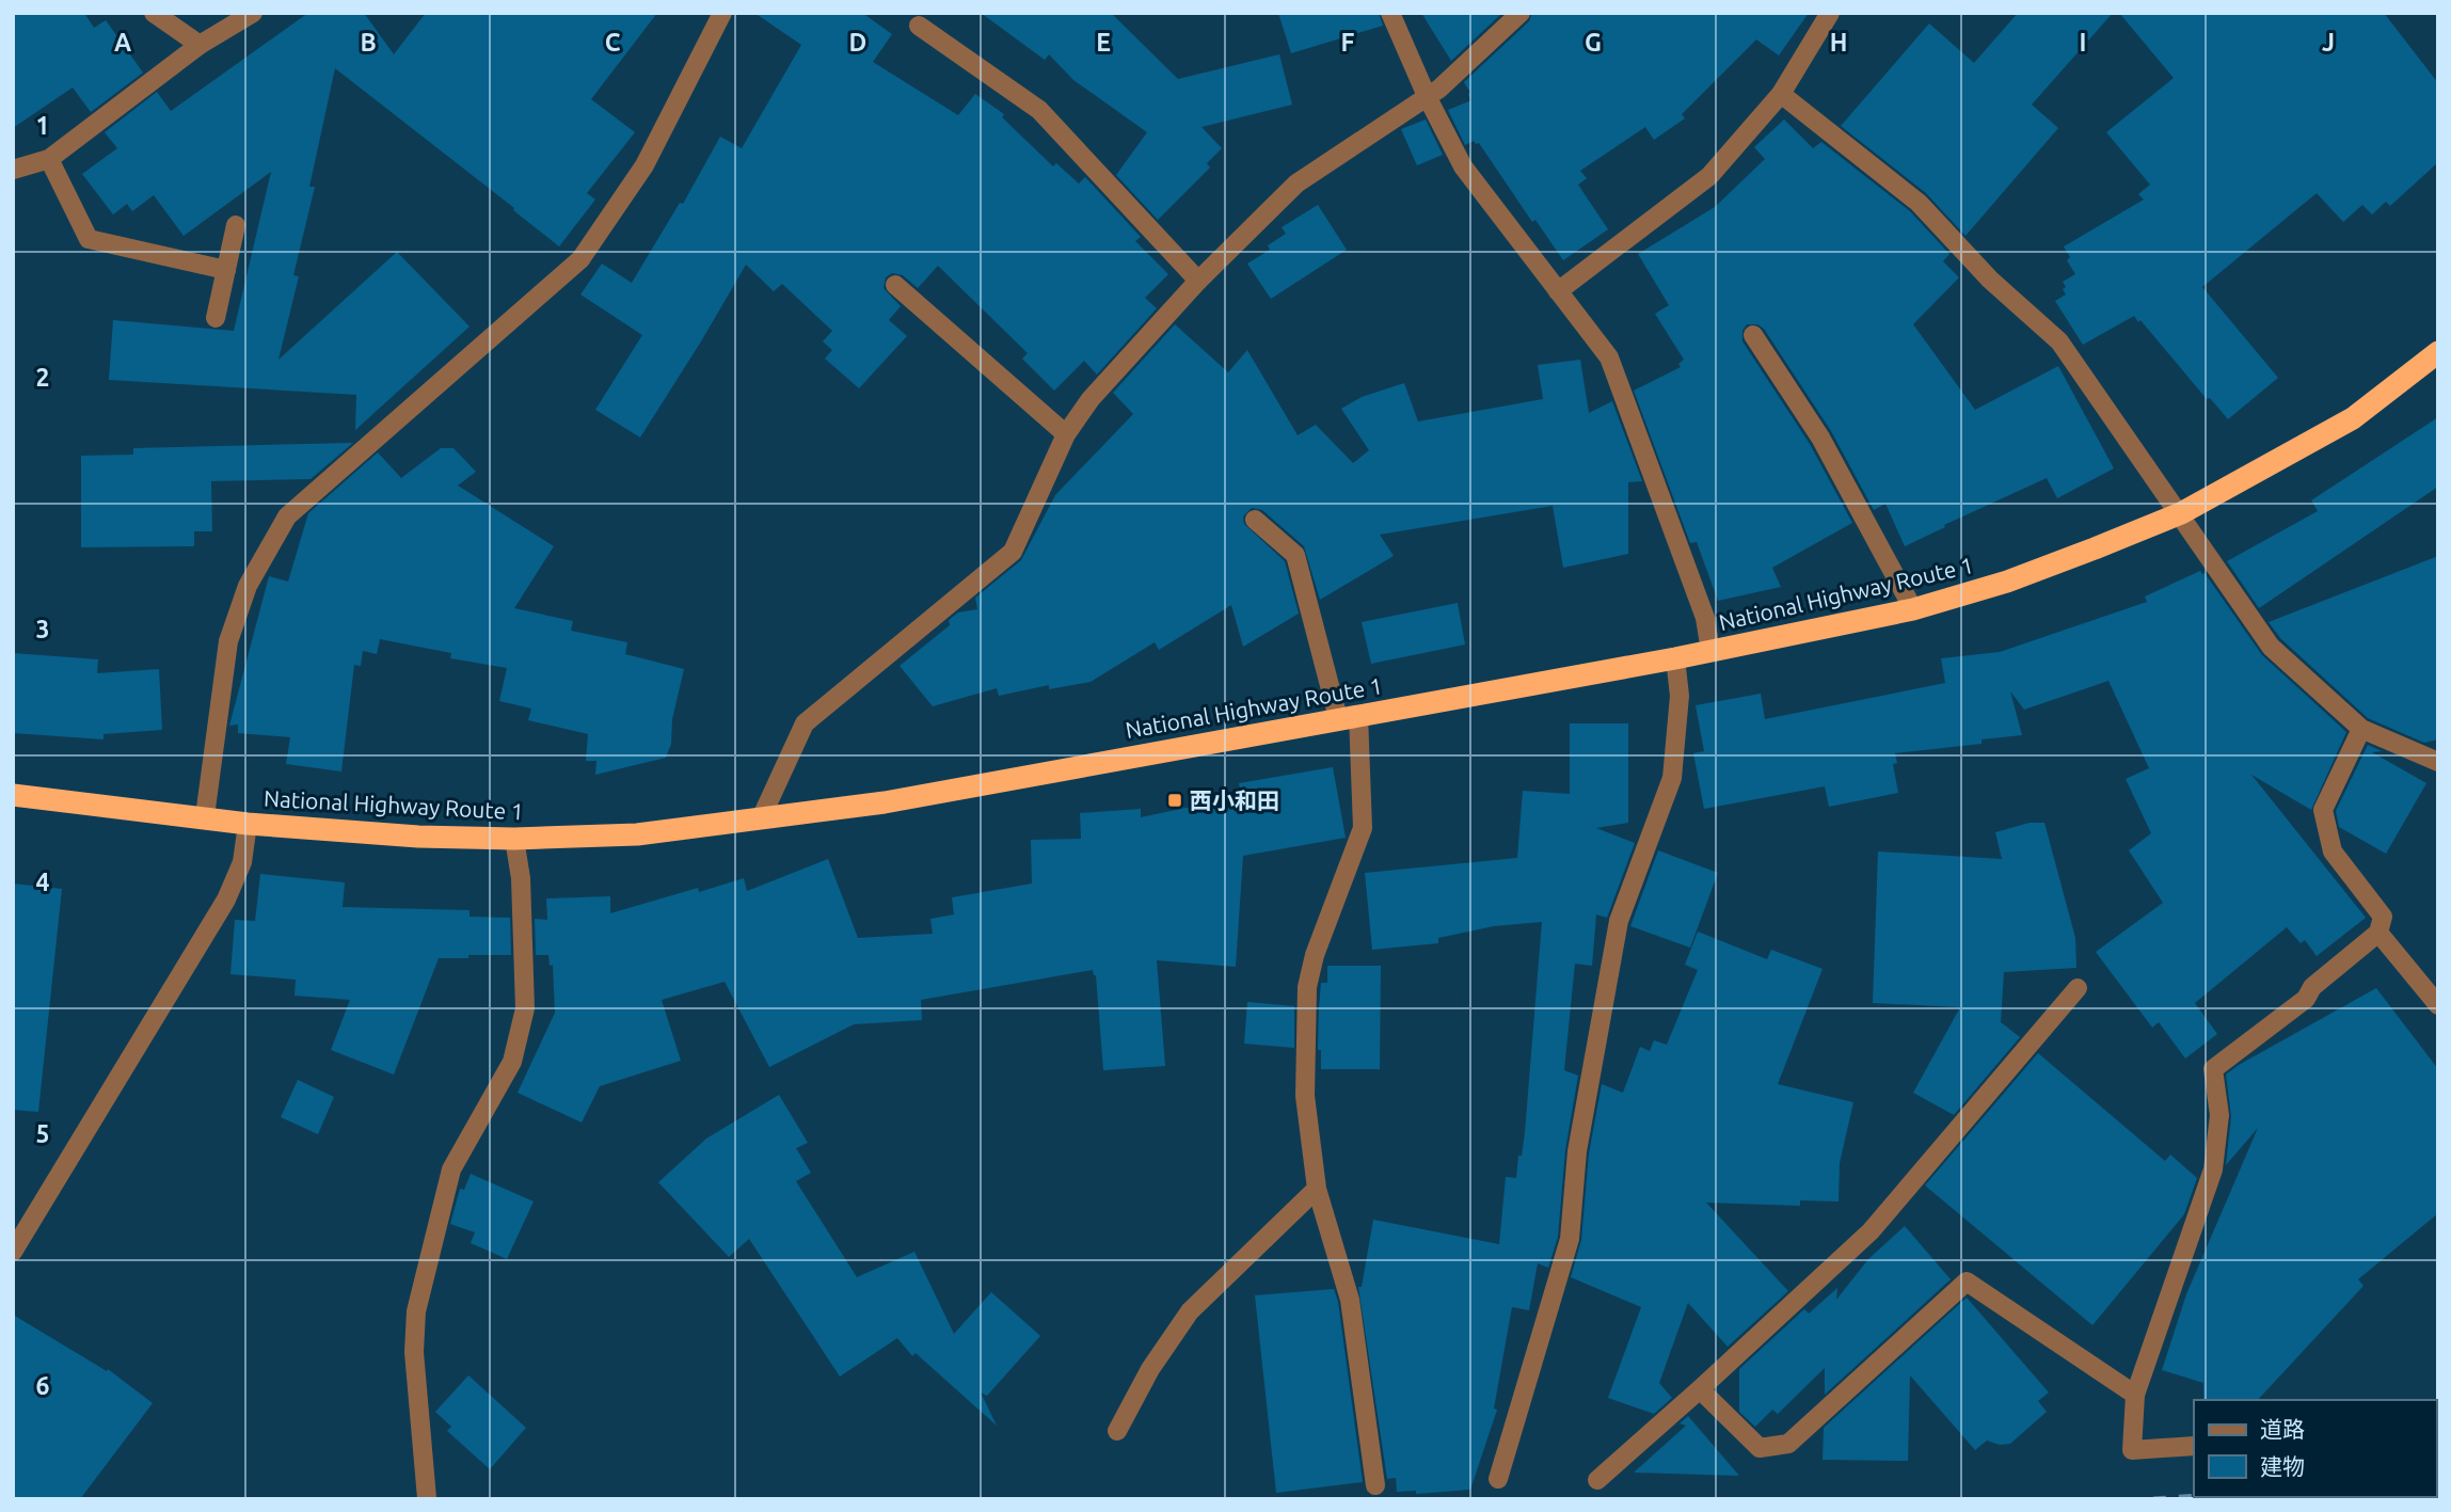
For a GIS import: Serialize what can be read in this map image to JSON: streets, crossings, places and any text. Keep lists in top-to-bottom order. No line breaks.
{"streets":{"highway":["National Highway Route 1"]},"places":{"transit":["西小和田"]},"legend":["道路","建物"],"grid":{"columns":["A","B","C","D","E","F","G","H","I","J"],"rows":["1","2","3","4","5","6"]}}
